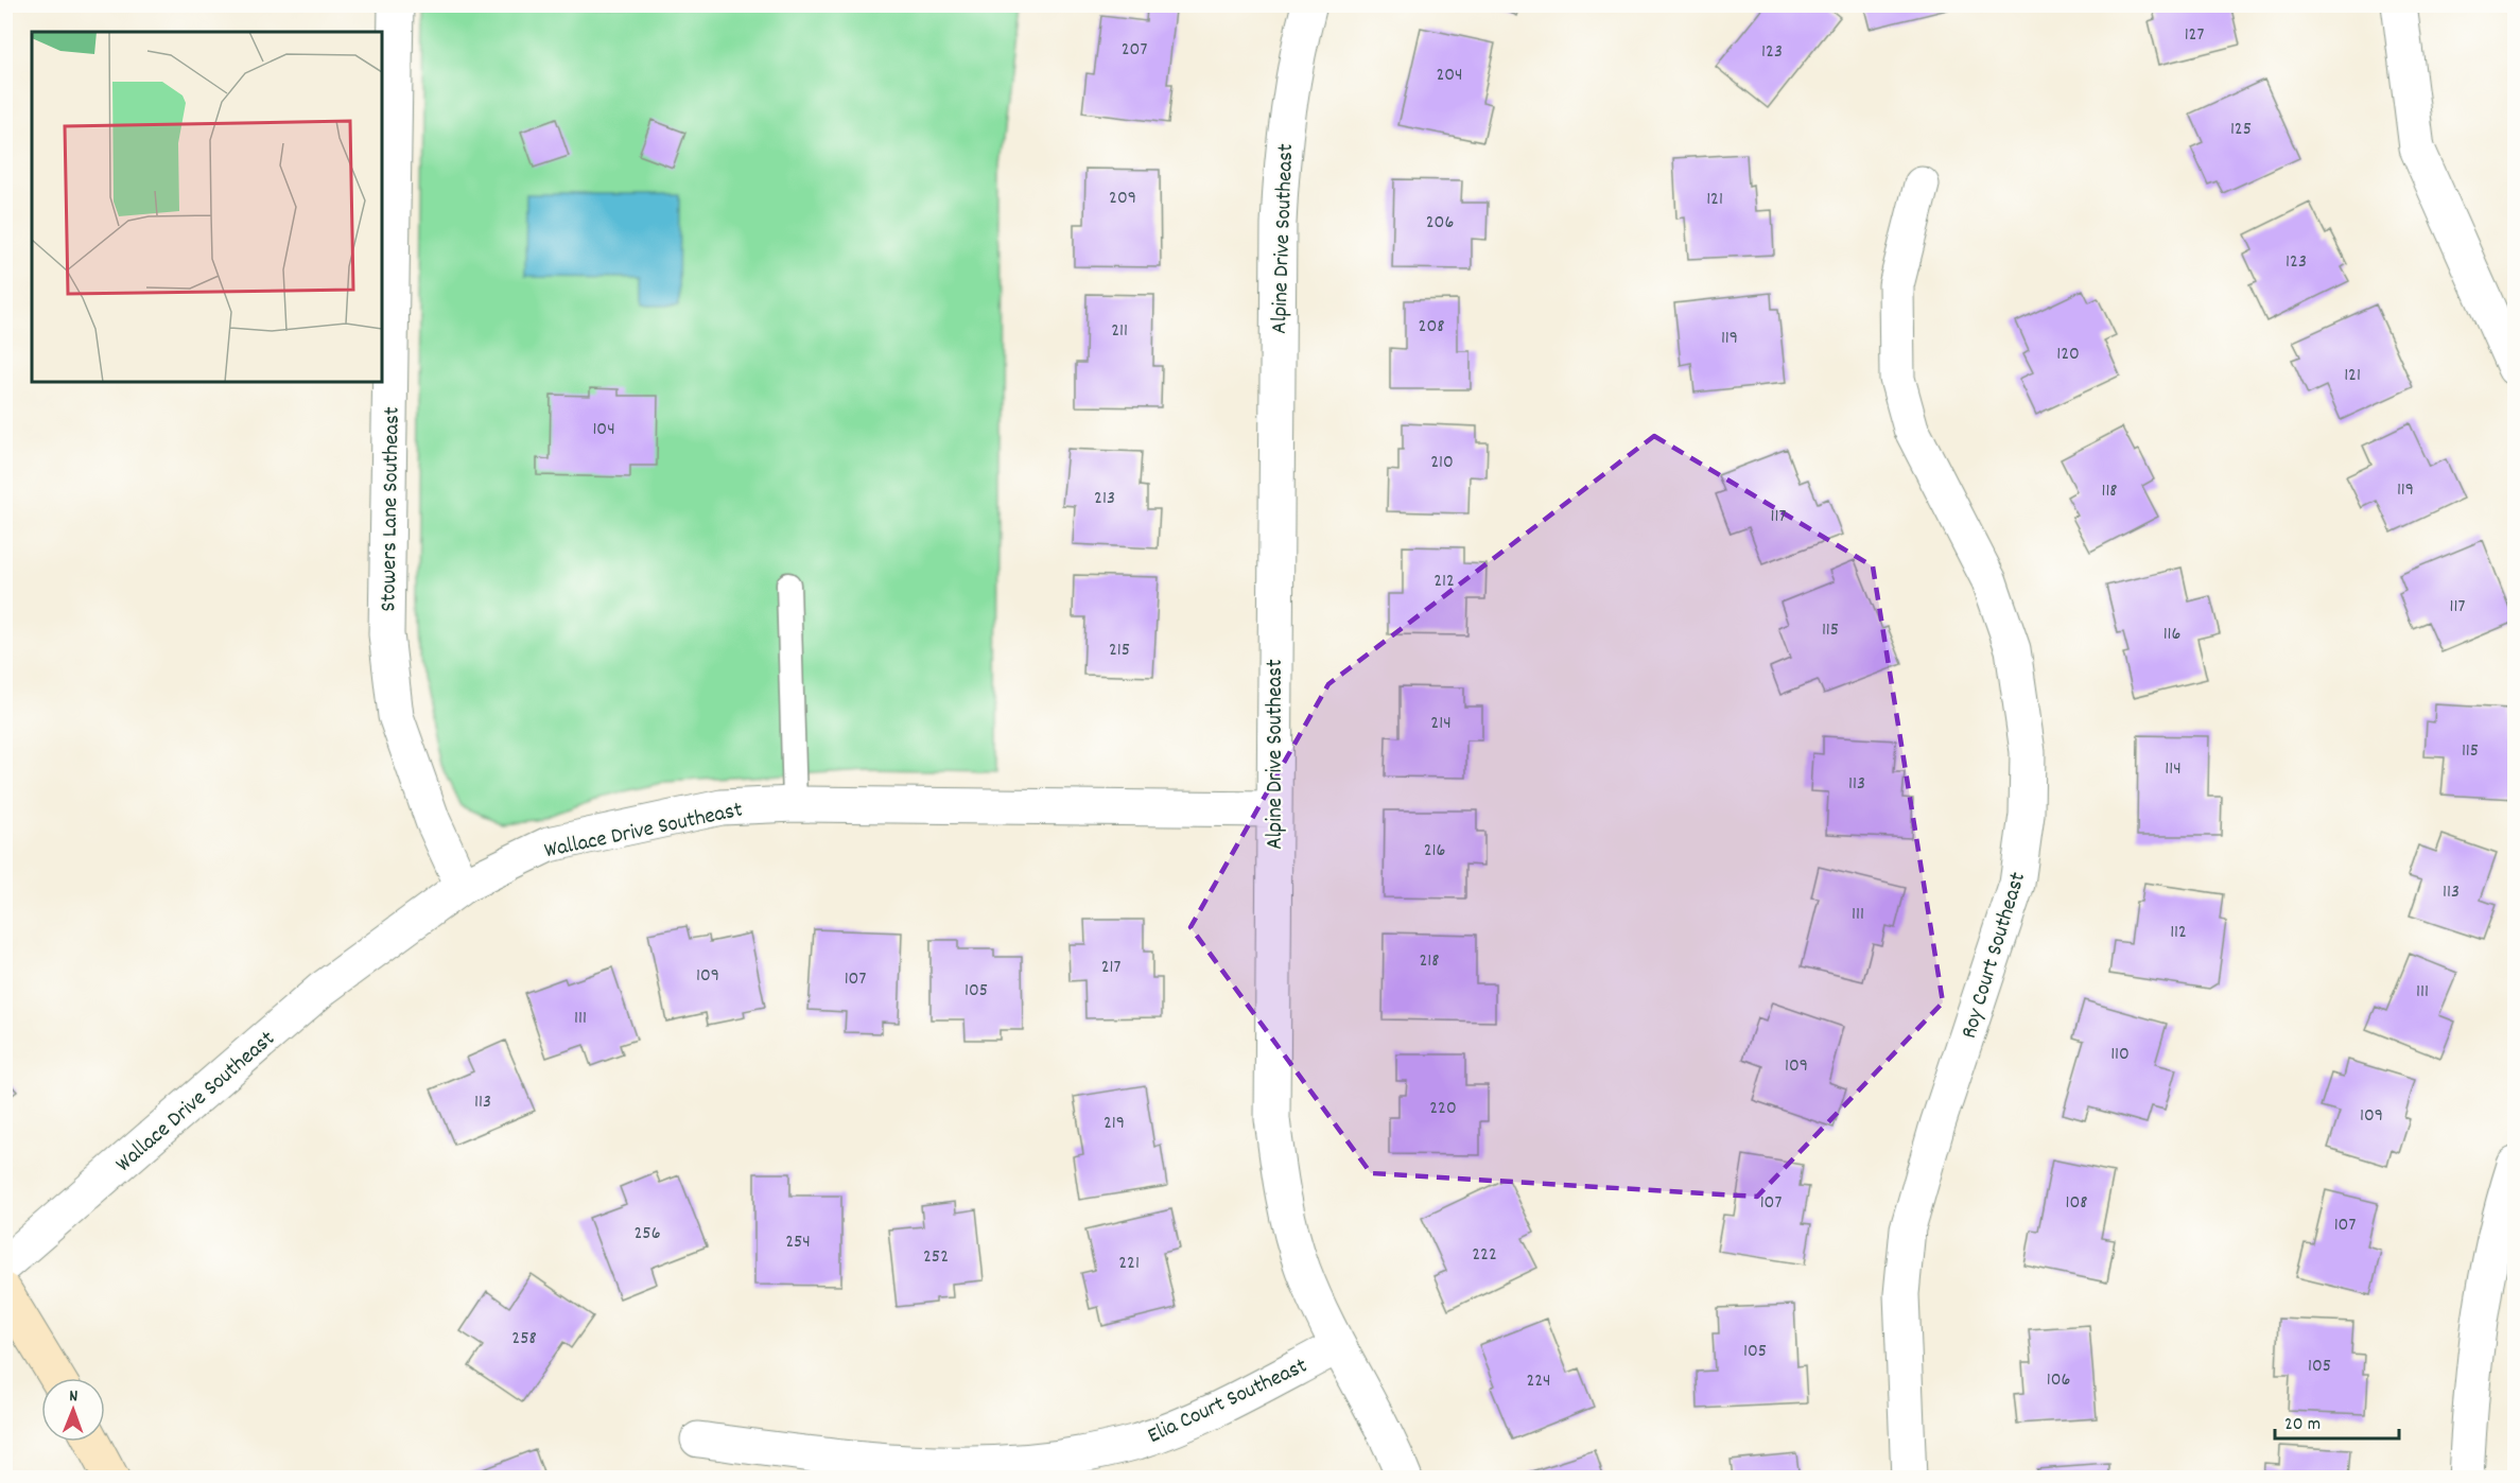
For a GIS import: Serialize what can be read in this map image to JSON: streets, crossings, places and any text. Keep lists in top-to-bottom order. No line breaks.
{"streets":{"street":["Alpine Drive Southeast","Stowers Lane Southeast","Wallace Drive Southeast","Roy Court Southeast","Elia Court Southeast"]},"crossings":[["Alpine Drive Southeast","Wallace Drive Southeast"],["Alpine Drive Southeast","Elia Court Southeast"],["Stowers Lane Southeast","Wallace Drive Southeast"]],"house_numbers":["127","207","123","204","125","209","121","206","123","208","211","119","120","121","104","210","119","118","213","117","212","117","115","116","215","214","115","114","113","216","113","111","112","218","217","109","107","105","111","111","110","109","113","220","109","219","107","108","107","256","254","222","252","221","258","105","105","106","224"],"scale_bar":"20 m","north":"top"}
